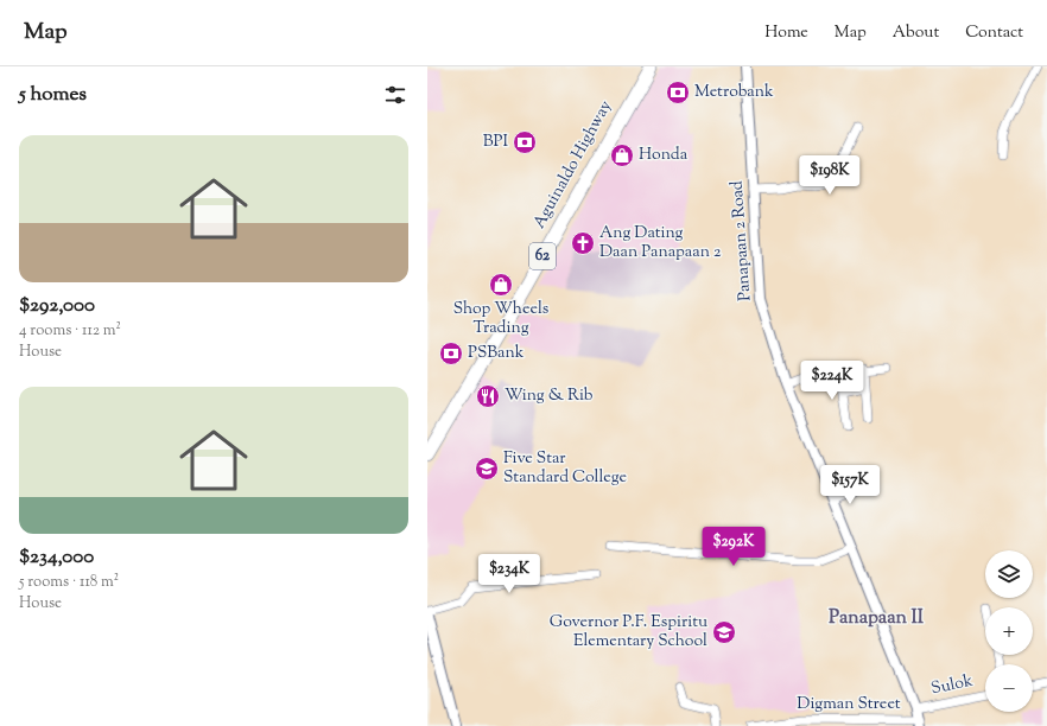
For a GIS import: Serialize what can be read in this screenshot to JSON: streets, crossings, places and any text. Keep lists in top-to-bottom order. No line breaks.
{"streets":{"highway":["Aguinaldo Highway","62"],"street":["Panapaan 2 Road","Sulok","Digman Street"]},"crossings":[["Panapaan 2 Road","Sulok"],["Panapaan 2 Road","Digman Street"]],"districts":["Panapaan II"],"places":{"bank":["Metrobank","BPI","PSBank"],"shop":["Honda","Shop Wheels Trading"],"church":["Ang Dating Daan Panapaan 2"],"restaurant":["Wing & Rib"],"school or university":["Five Star Standard College","Governor P.F. Espiritu Elementary School"]},"page":{"header":"Map","nav":["Home","Map","About","Contact"],"heading":"5 homes","list":[{"name":"$292,000","note":"4 rooms · 112 m² · House"},{"name":"$234,000","note":"5 rooms · 118 m² · House"}],"price":["$198K","$224K","$157K","$292K","$234K"],"map_buttons":["+","−"]}}
